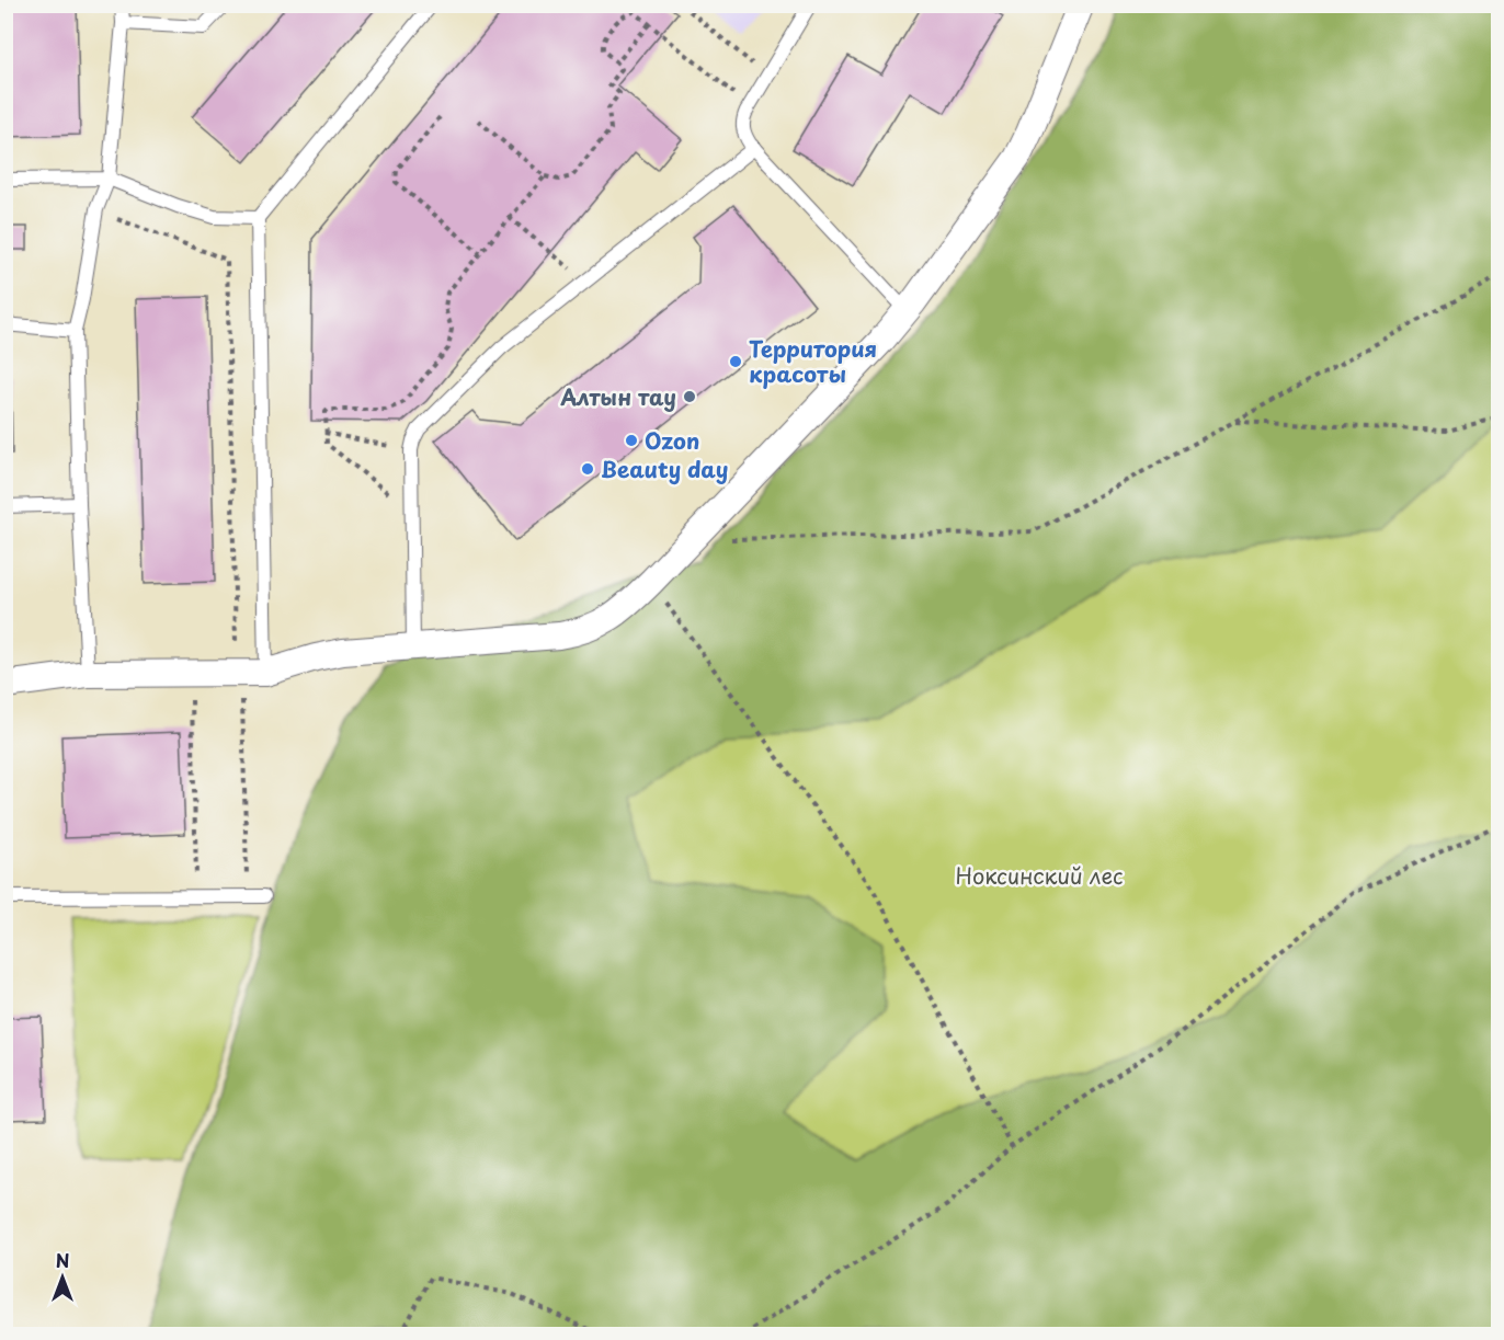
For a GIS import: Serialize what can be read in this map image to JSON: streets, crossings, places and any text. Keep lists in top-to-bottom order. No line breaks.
{"parks":["Ноксинский лес"],"places":["Территория красоты","Алтын тау","Ozon","Beauty day"],"north":"top"}
